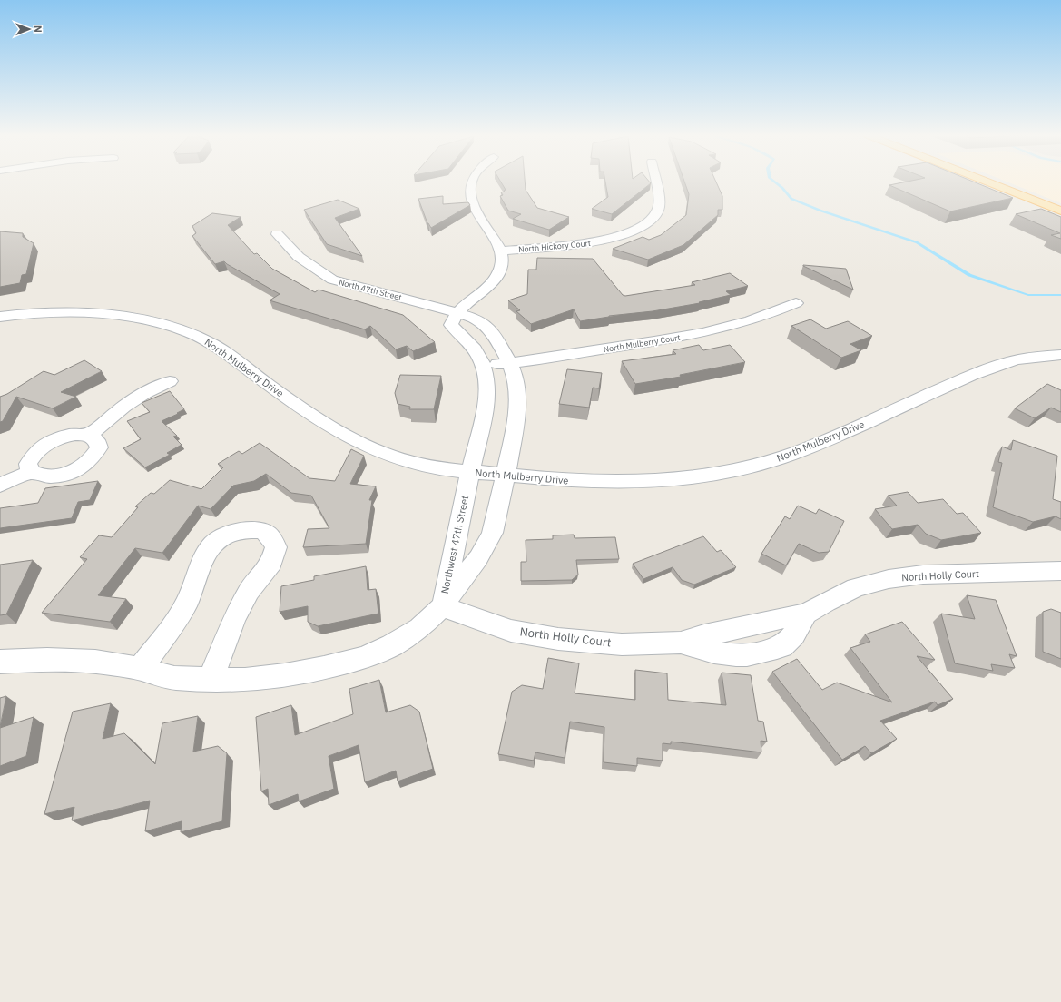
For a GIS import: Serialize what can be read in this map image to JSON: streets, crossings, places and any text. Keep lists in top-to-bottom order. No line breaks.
{"streets":{"street":["North Hickory Court","North 47th Street","North Mulberry Court","North Mulberry Drive","Northwest 47th Street","North Holly Court"]},"crossings":[["North 47th Street","Northwest 47th Street"],["North Mulberry Court","Northwest 47th Street"],["North Mulberry Drive","Northwest 47th Street"],["Northwest 47th Street","North Holly Court"]],"north":"right"}
